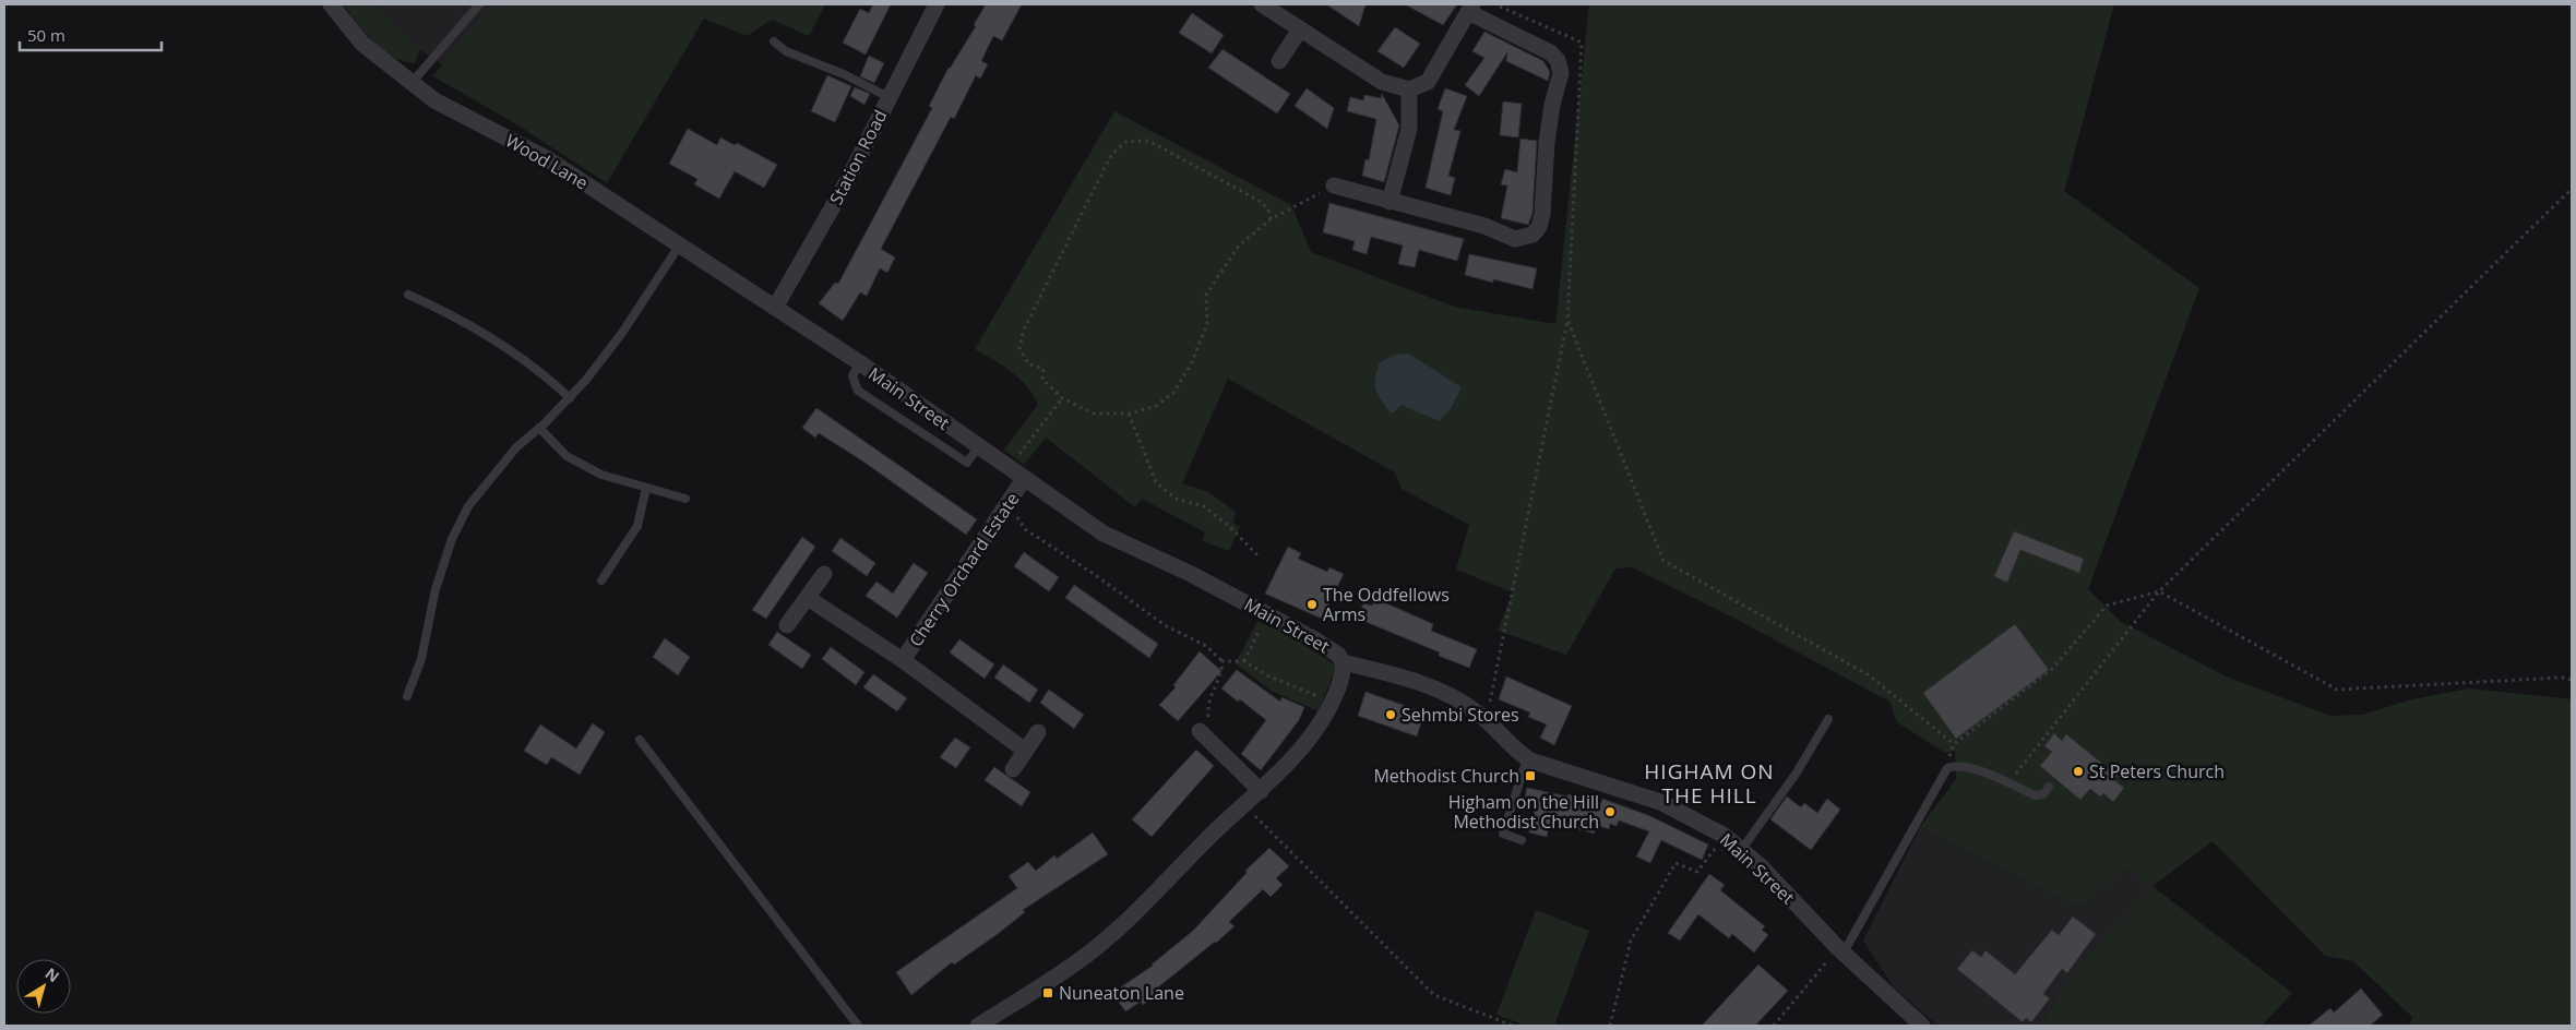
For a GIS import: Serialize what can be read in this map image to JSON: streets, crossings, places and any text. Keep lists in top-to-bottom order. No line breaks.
{"streets":{"street":["Station Road","Wood Lane","Main Street","Cherry Orchard Estate"]},"crossings":[["Station Road","Wood Lane"],["Station Road","Main Street"],["Wood Lane","Main Street"],["Main Street","Cherry Orchard Estate"]],"districts":["HIGHAM ON THE HILL"],"places":{"other":["The Oddfellows Arms","Sehmbi Stores","St Peters Church","Higham on the Hill Methodist Church"],"transit":["Methodist Church","Nuneaton Lane"]},"scale_bar":"50 m","north":"top right"}
